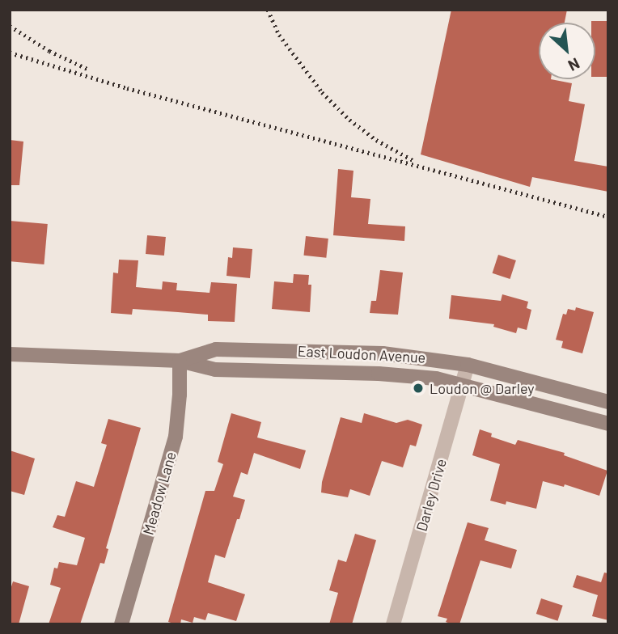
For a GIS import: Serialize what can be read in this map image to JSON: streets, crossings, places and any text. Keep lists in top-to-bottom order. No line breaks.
{"streets":{"main road":["East Loudon Avenue","Meadow Lane"],"street":["Darley Drive"]},"crossings":[["East Loudon Avenue","Meadow Lane"],["East Loudon Avenue","Darley Drive"]],"places":["Loudon @ Darley"],"north":"bottom right"}
